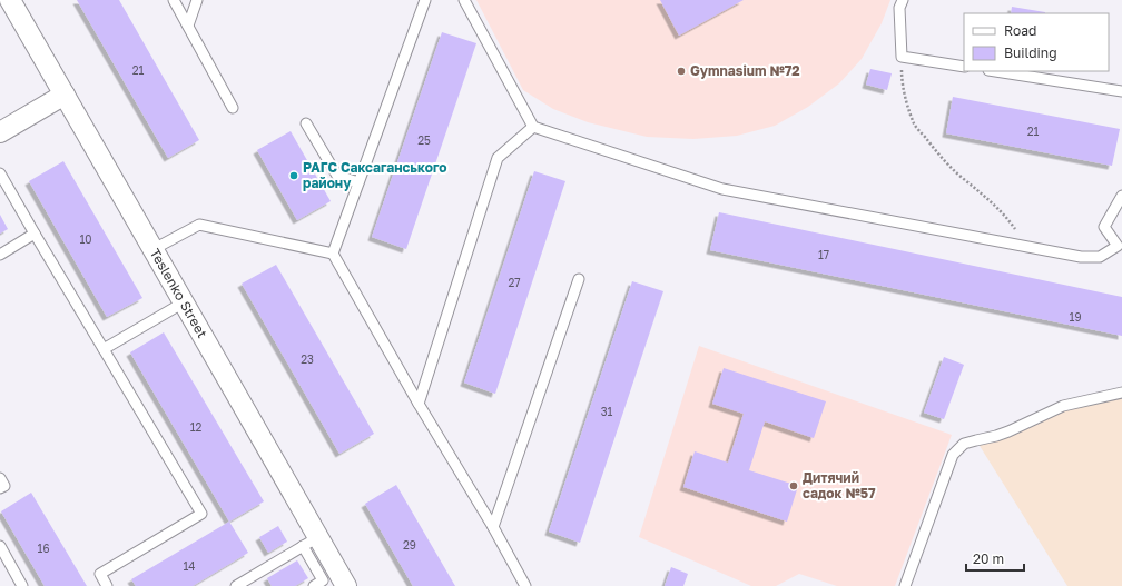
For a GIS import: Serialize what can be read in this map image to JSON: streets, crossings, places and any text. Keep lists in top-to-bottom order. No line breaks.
{"streets":{"street":["Teslenko Street"]},"places":["Gymnasium №72","РАГС Саксаганського району","Дитячий садок №57"],"house_numbers":["21","21","25","10","17","27","19","23","31","12","29","16","14"],"legend":["Road","Building"],"scale_bar":"20 m"}
